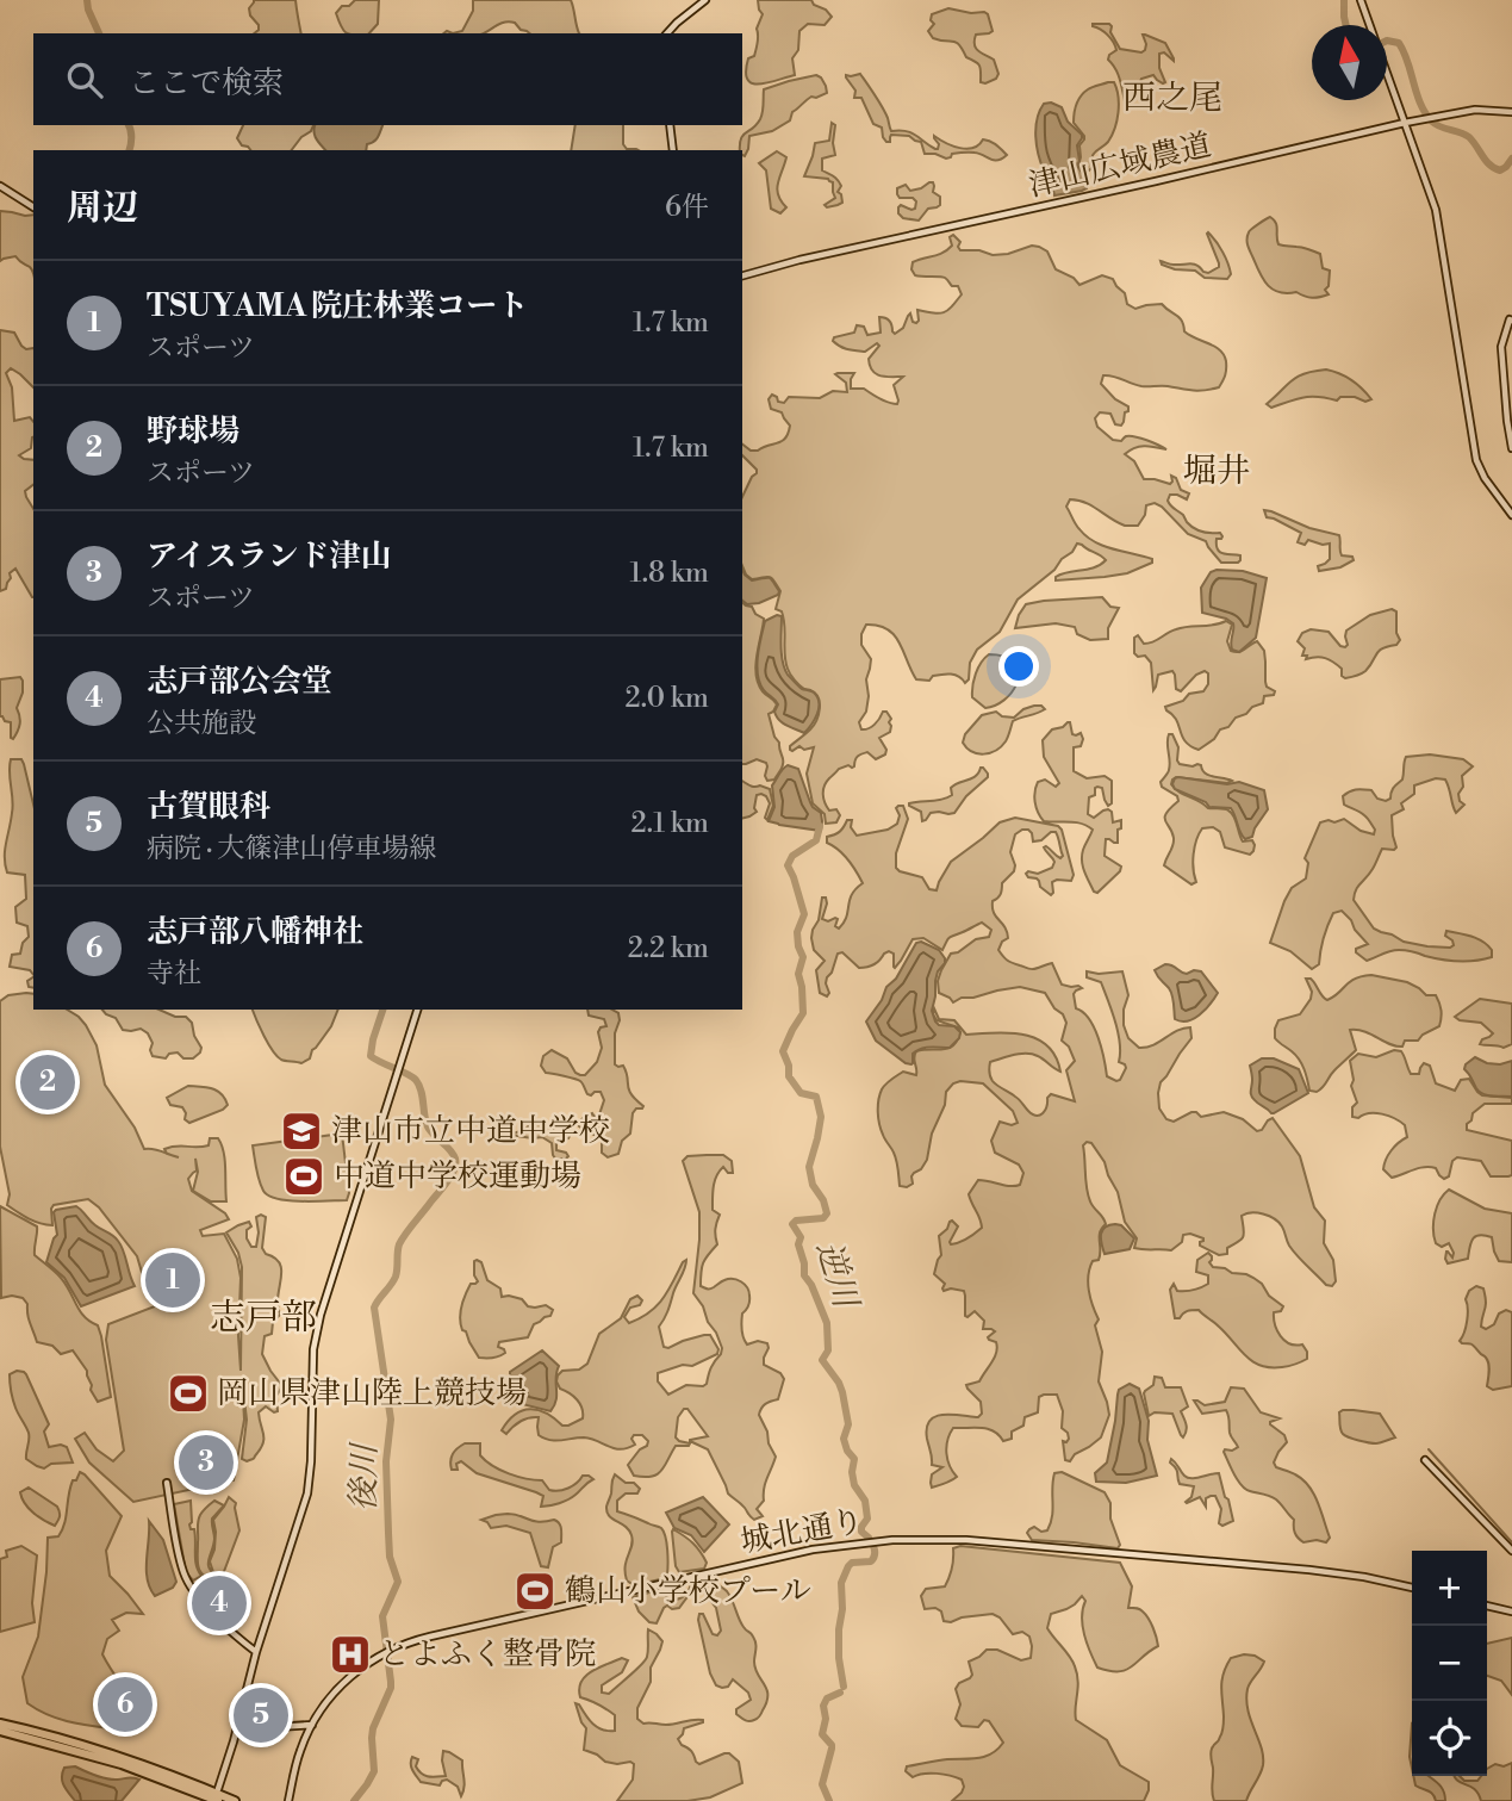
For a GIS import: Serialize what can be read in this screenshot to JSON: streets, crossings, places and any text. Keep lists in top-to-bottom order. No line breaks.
{"streets":{"street":["津山広域農道","城北通り"]},"districts":["西之尾","堀井","志戸部"],"water":["逆川","後川"],"places":{"school or university":["津山市立中道中学校"],"sports":["中道中学校運動場","岡山県津山陸上競技場","鶴山小学校プール"],"hospital":["とよふく整骨院"]},"north":"top","page":{"search":"ここで検索","heading":["周辺","6件"],"list":[{"mark":"1","name":"TSUYAMA 院庄林業コート","note":"スポーツ","value":"1.7 km"},{"mark":"2","name":"野球場","note":"スポーツ","value":"1.7 km"},{"mark":"3","name":"アイスランド津山","note":"スポーツ","value":"1.8 km"},{"mark":"4","name":"志戸部公会堂","note":"公共施設","value":"2.0 km"},{"mark":"5","name":"古賀眼科","note":"病院 · 大篠津山停車場線","value":"2.1 km"},{"mark":"6","name":"志戸部八幡神社","note":"寺社","value":"2.2 km"}],"pins":["2","1","3","4","6","5"],"map_buttons":["+","−"]}}
